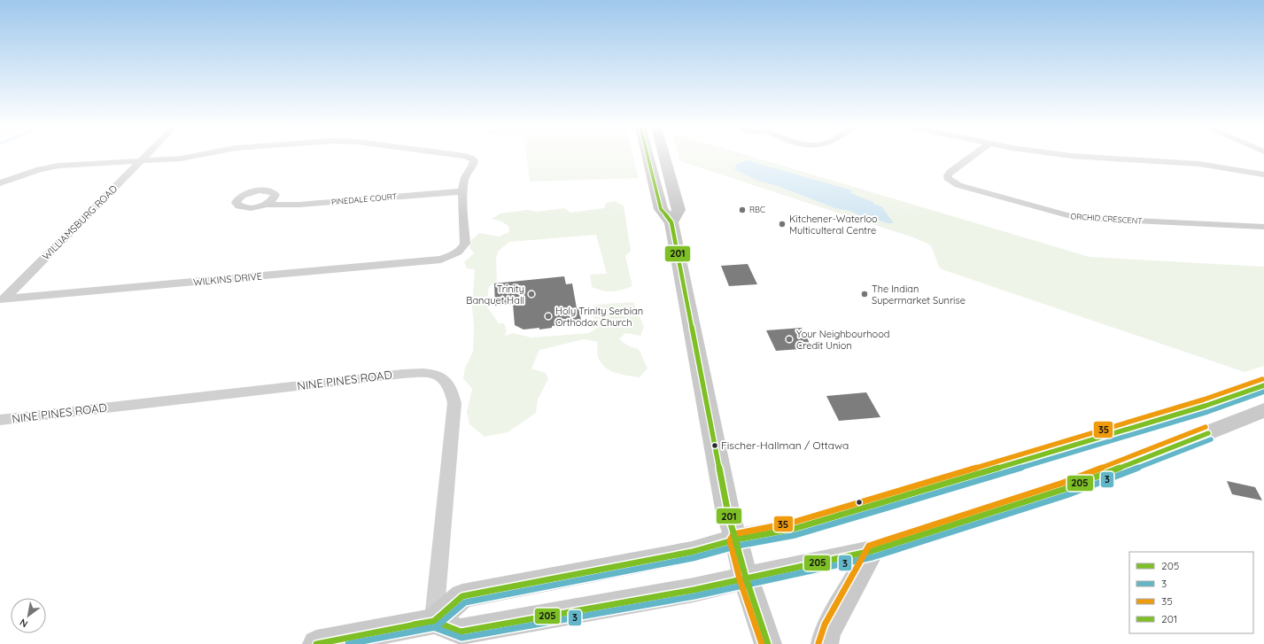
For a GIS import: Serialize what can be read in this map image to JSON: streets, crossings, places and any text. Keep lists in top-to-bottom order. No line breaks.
{"streets":{"street":["PINEDALE COURT","ORCHID CRESCENT","WILLIAMSBURG ROAD","WILKINS DRIVE","NINE PINES ROAD"]},"crossings":[["PINEDALE COURT","WILKINS DRIVE"],["WILLIAMSBURG ROAD","WILKINS DRIVE"]],"places":["RBC","Kitchener-Waterloo Multiculteral Centre","Trinity Banquet Hall","The Indian Supermarket Sunrise","Holy Trinity Serbian Orthodox Church","Your Neighbourhood Credit Union","Fischer-Hallman / Ottawa"],"lines":["transit line 201","transit line 35","transit line 205","transit line 3"],"legend":["205","3","35","201"],"north":"bottom left"}
